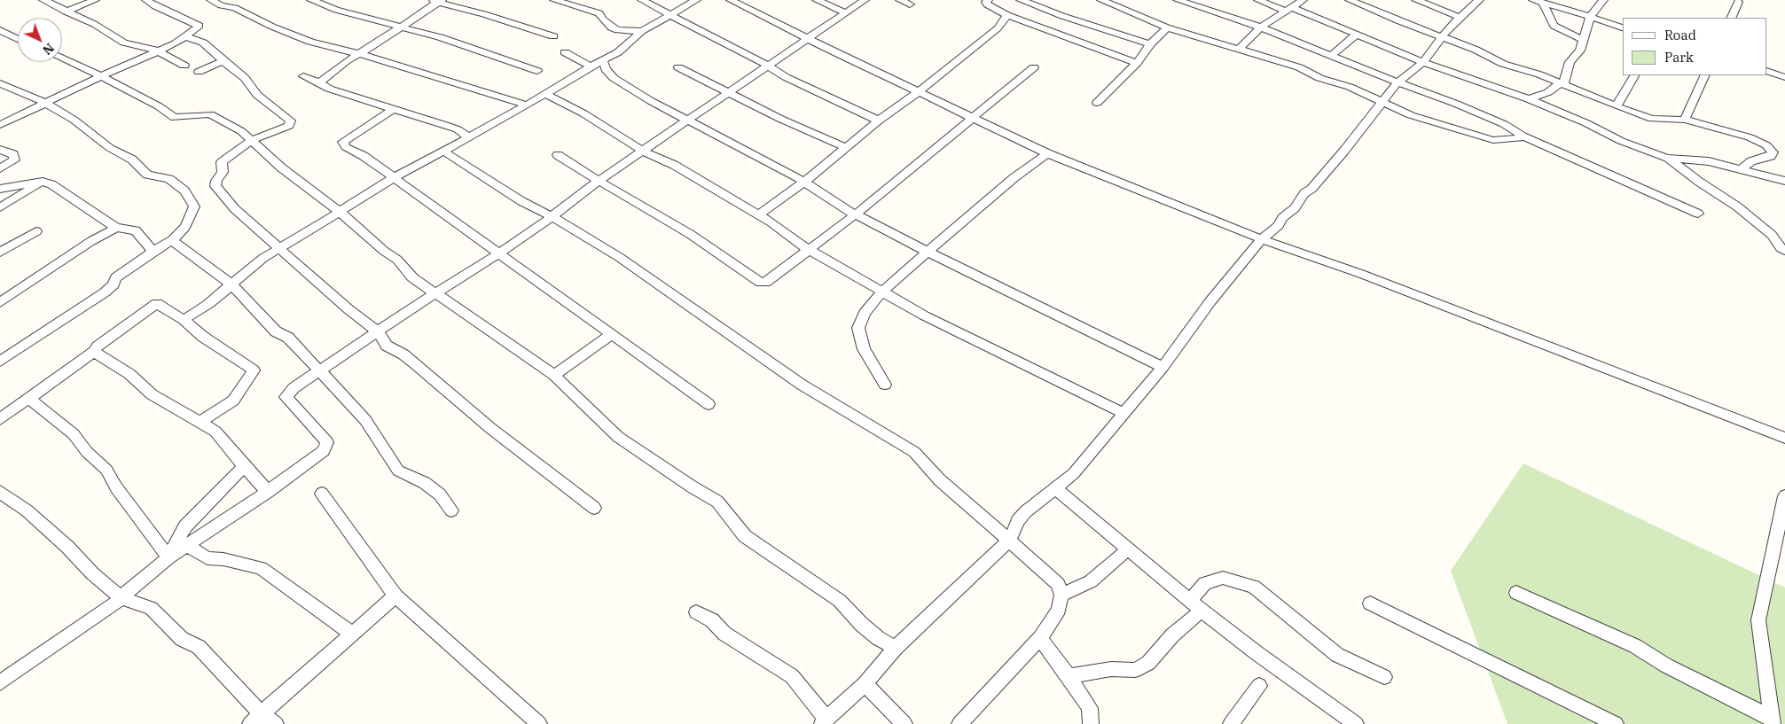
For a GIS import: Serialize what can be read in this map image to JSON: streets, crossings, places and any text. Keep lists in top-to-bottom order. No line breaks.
{"legend":["Road","Park"],"north":"bottom right"}
